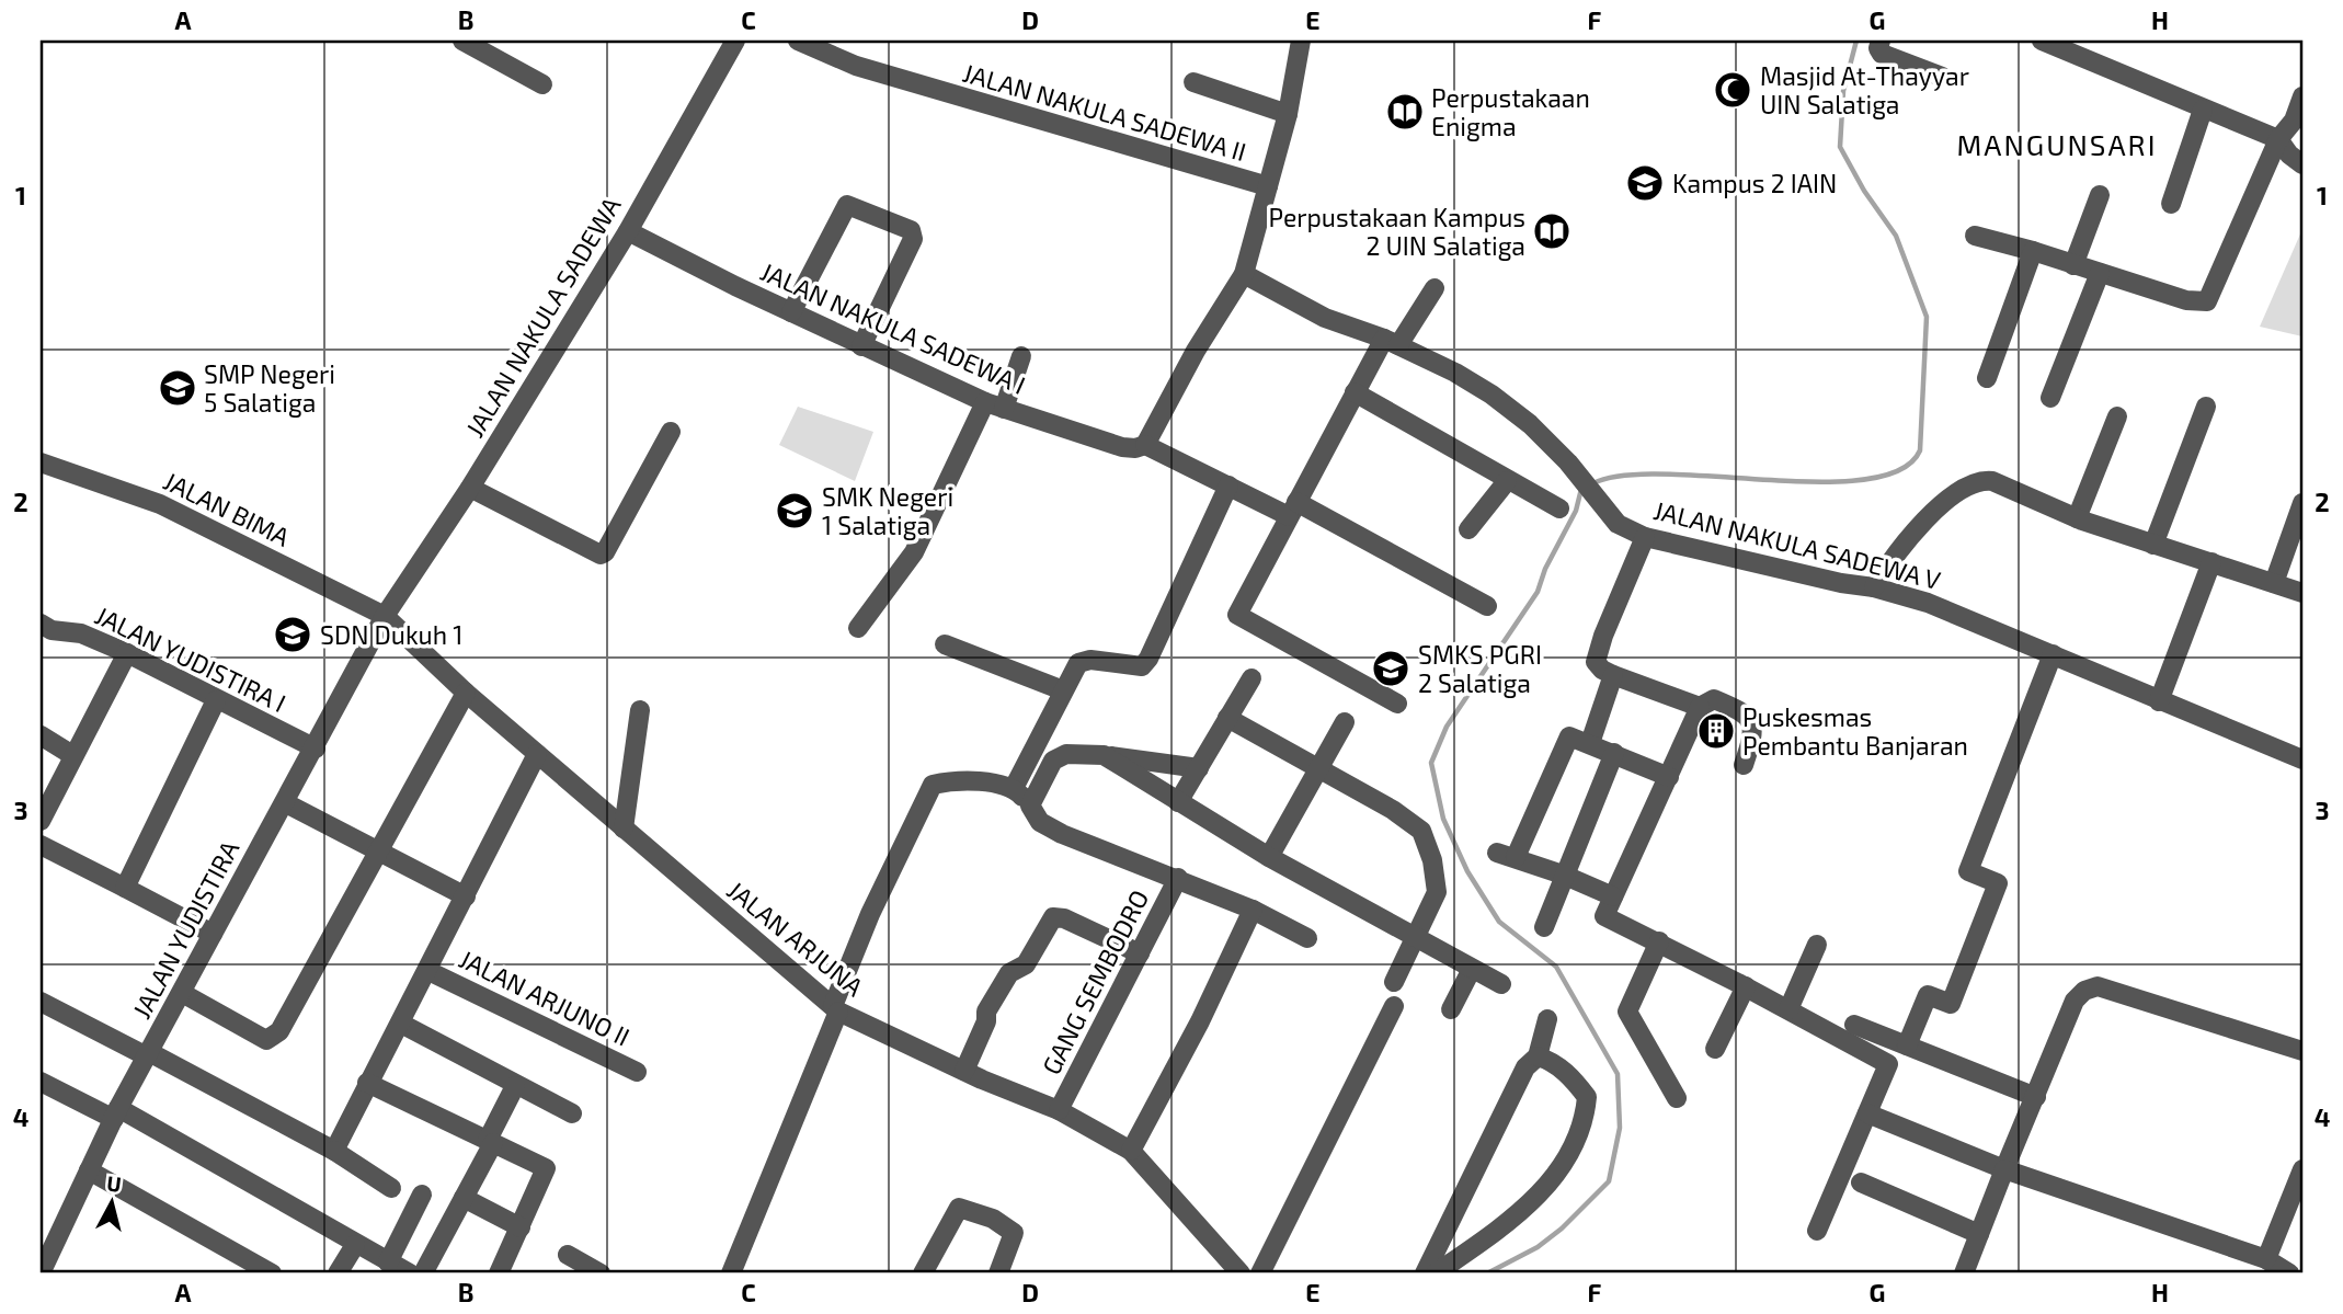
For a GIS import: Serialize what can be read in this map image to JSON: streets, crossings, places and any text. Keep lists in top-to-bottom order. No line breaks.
{"streets":{"street":["JALAN NAKULA SADEWA II","JALAN NAKULA SADEWA","JALAN NAKULA SADEWA I","JALAN BIMA","JALAN NAKULA SADEWA V","JALAN YUDISTIRA I","JALAN YUDISTIRA","JALAN ARJUNA","GANG SEMBODRO","JALAN ARJUNO II"]},"crossings":[["JALAN NAKULA SADEWA","JALAN NAKULA SADEWA I"],["JALAN NAKULA SADEWA","JALAN BIMA"],["JALAN NAKULA SADEWA","JALAN YUDISTIRA"],["JALAN NAKULA SADEWA","JALAN ARJUNA"],["JALAN BIMA","JALAN YUDISTIRA"],["JALAN BIMA","JALAN ARJUNA"],["JALAN YUDISTIRA I","JALAN YUDISTIRA"],["JALAN YUDISTIRA","JALAN ARJUNA"],["JALAN ARJUNA","GANG SEMBODRO"]],"districts":["MANGUNSARI"],"places":{"mosque":["Masjid At-Thayyar UIN Salatiga"],"library":["Perpustakaan Enigma","Perpustakaan Kampus 2 UIN Salatiga"],"school or university":["Kampus 2 IAIN","SMP Negeri 5 Salatiga","SMK Negeri 1 Salatiga","SDN Dukuh 1","SMKS PGRI 2 Salatiga"],"building":["Puskesmas Pembantu Banjaran"]},"north":"top","grid":{"columns":["A","B","C","D","E","F","G","H"],"rows":["1","2","3","4"]}}
